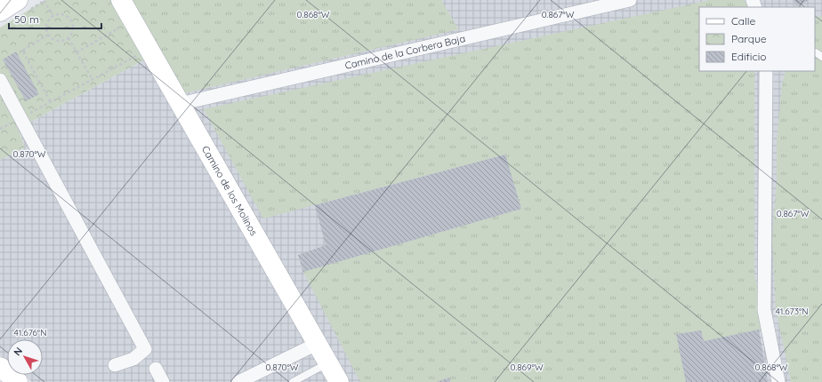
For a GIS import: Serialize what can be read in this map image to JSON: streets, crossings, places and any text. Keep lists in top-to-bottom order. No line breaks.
{"streets":{"street":["Camino de la Corbera Baja","Camino de los Molinos"]},"crossings":[["Camino de la Corbera Baja","Camino de los Molinos"]],"legend":["Calle","Parque","Edificio"],"scale_bar":"50 m","north":"top left","coordinates":["0.868°W","0.867°W","0.870°W","41.673°N","41.676°N","0.869°W"]}
